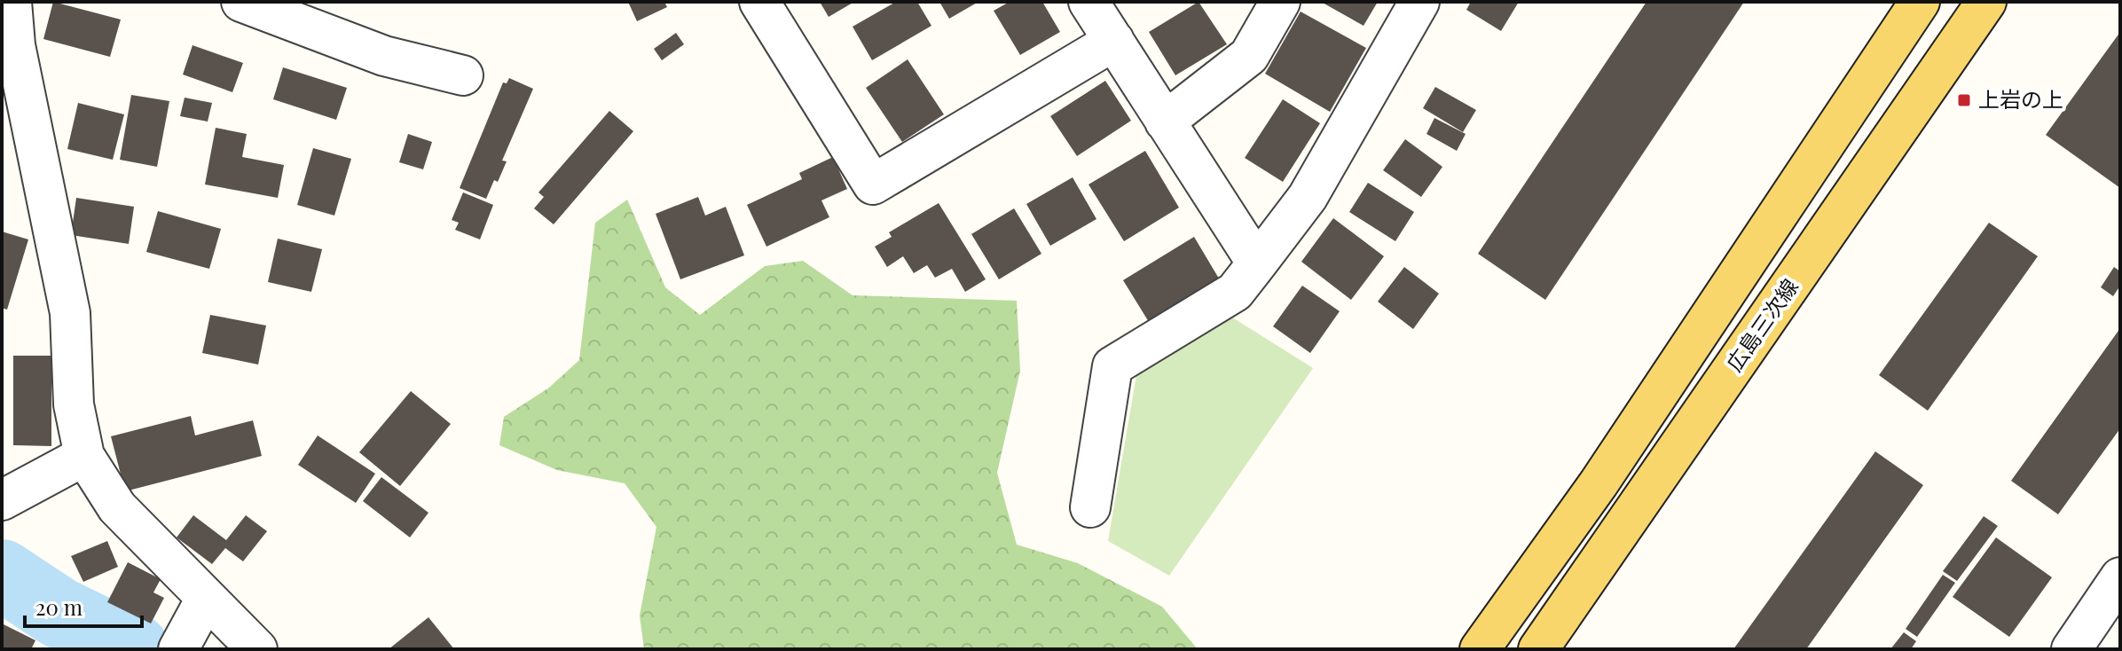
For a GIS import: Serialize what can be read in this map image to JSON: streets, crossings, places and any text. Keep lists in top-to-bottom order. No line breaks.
{"streets":{"main road":["広島三次線"]},"places":{"transit":["上岩の上"]},"scale_bar":"20 m"}
